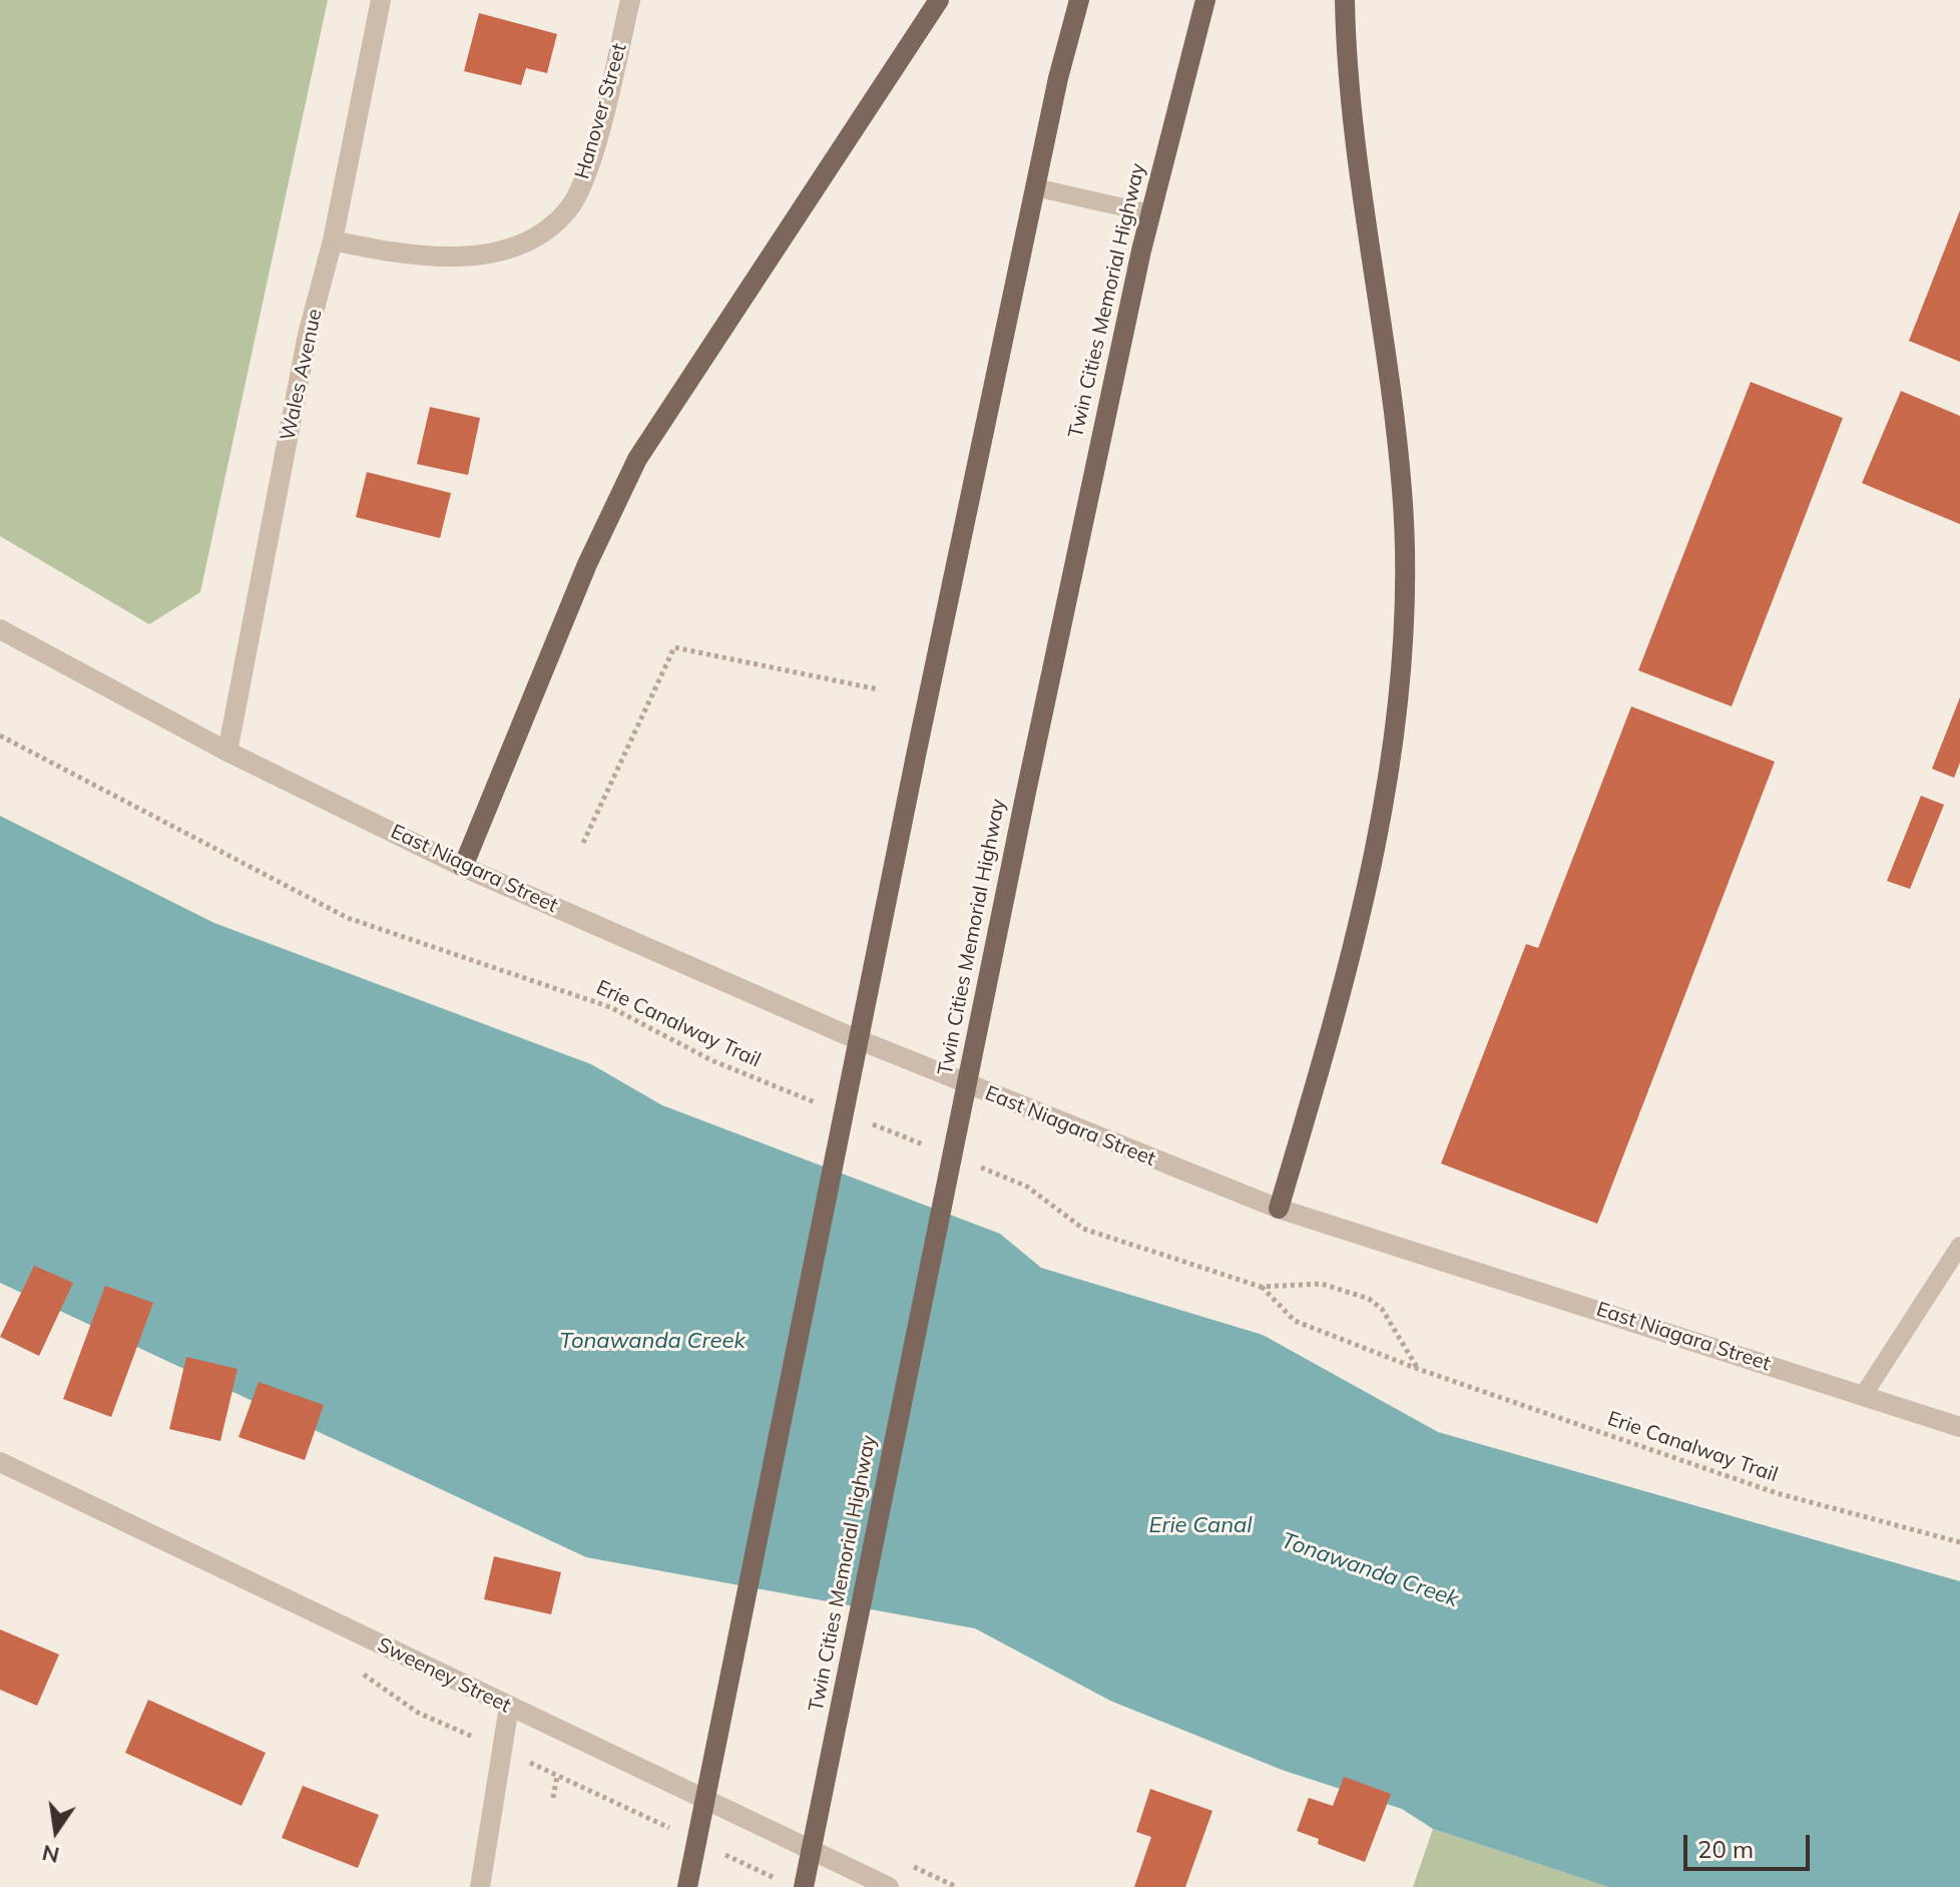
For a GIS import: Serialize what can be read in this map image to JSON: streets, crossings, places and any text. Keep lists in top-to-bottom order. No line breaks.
{"streets":{"main road":["Twin Cities Memorial Highway"],"street":["Hanover Street","Wales Avenue","East Niagara Street","Sweeney Street"],"path":["Erie Canalway Trail"]},"crossings":[["Hanover Street","Wales Avenue"],["Wales Avenue","East Niagara Street"]],"water":["Tonawanda Creek","Erie Canal"],"scale_bar":"20 m","north":"bottom"}
